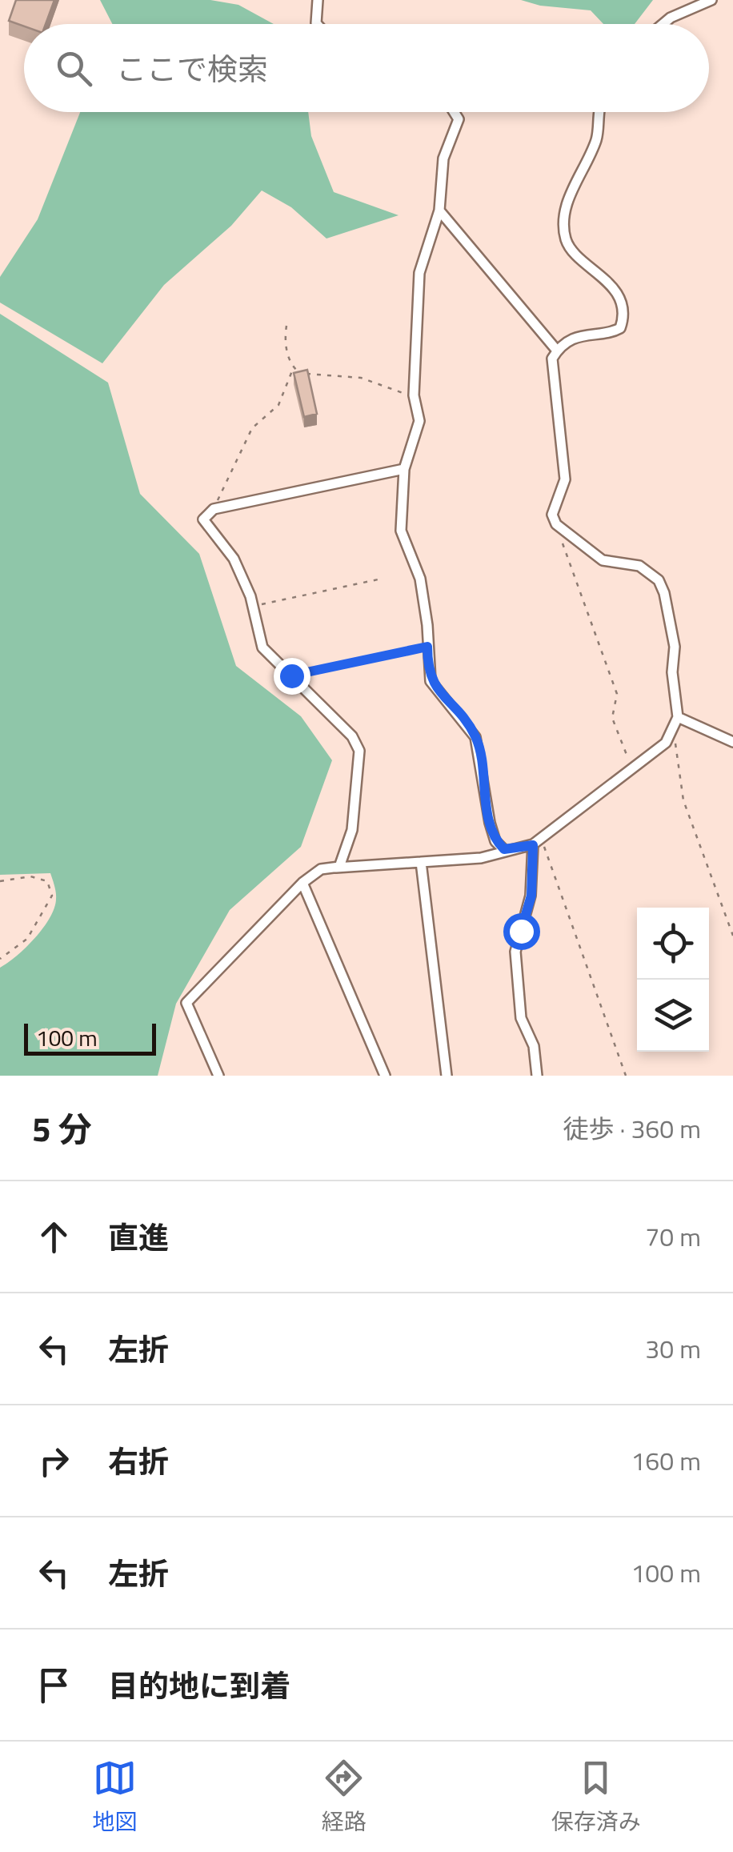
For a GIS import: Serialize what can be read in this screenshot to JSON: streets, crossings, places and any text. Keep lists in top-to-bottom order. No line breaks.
{"scale_bar":"100 m","page":{"search":"ここで検索","scale":"100 m","heading":["5 分","徒歩 · 360 m"],"list":[["直進","70 m"],["左折","30 m"],["右折","160 m"],["左折","100 m"],"目的地に到着"],"nav":["地図","経路","保存済み"]}}
